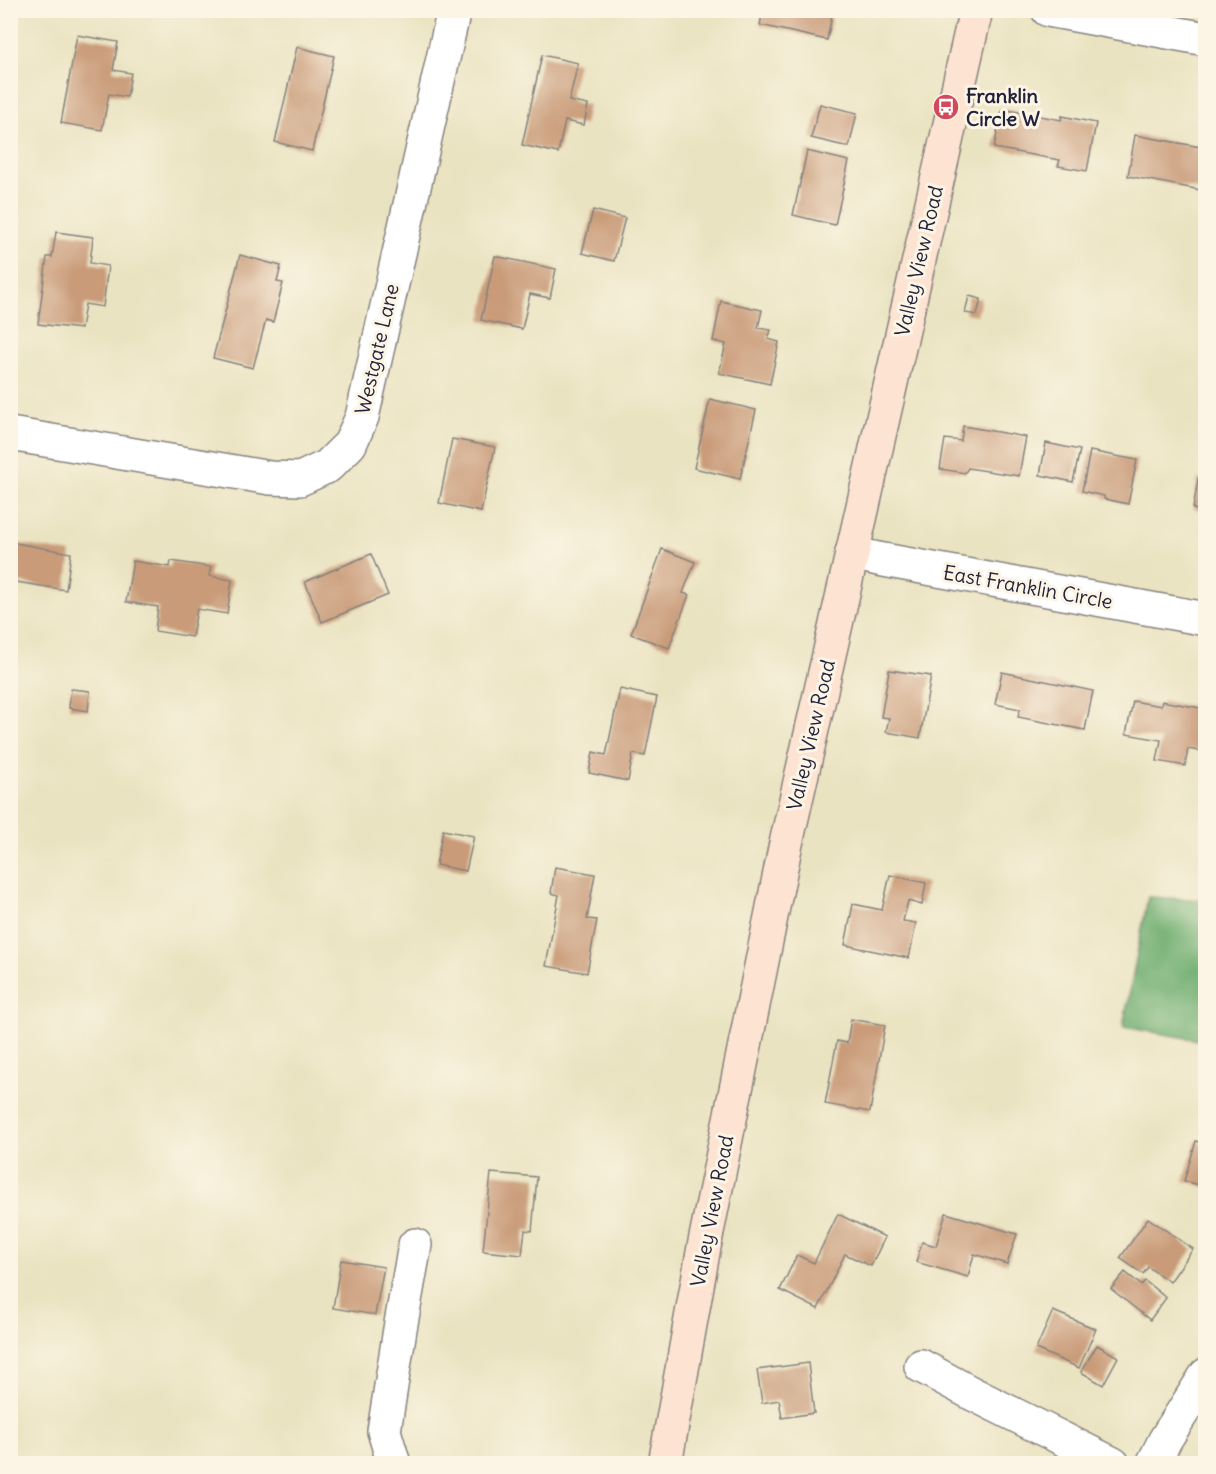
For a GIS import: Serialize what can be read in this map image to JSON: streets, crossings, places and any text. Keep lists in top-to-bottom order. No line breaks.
{"streets":{"main road":["Valley View Road"],"street":["Westgate Lane","East Franklin Circle"]},"crossings":[["Valley View Road","East Franklin Circle"]],"places":{"bus stop":["Franklin Circle W"]}}
